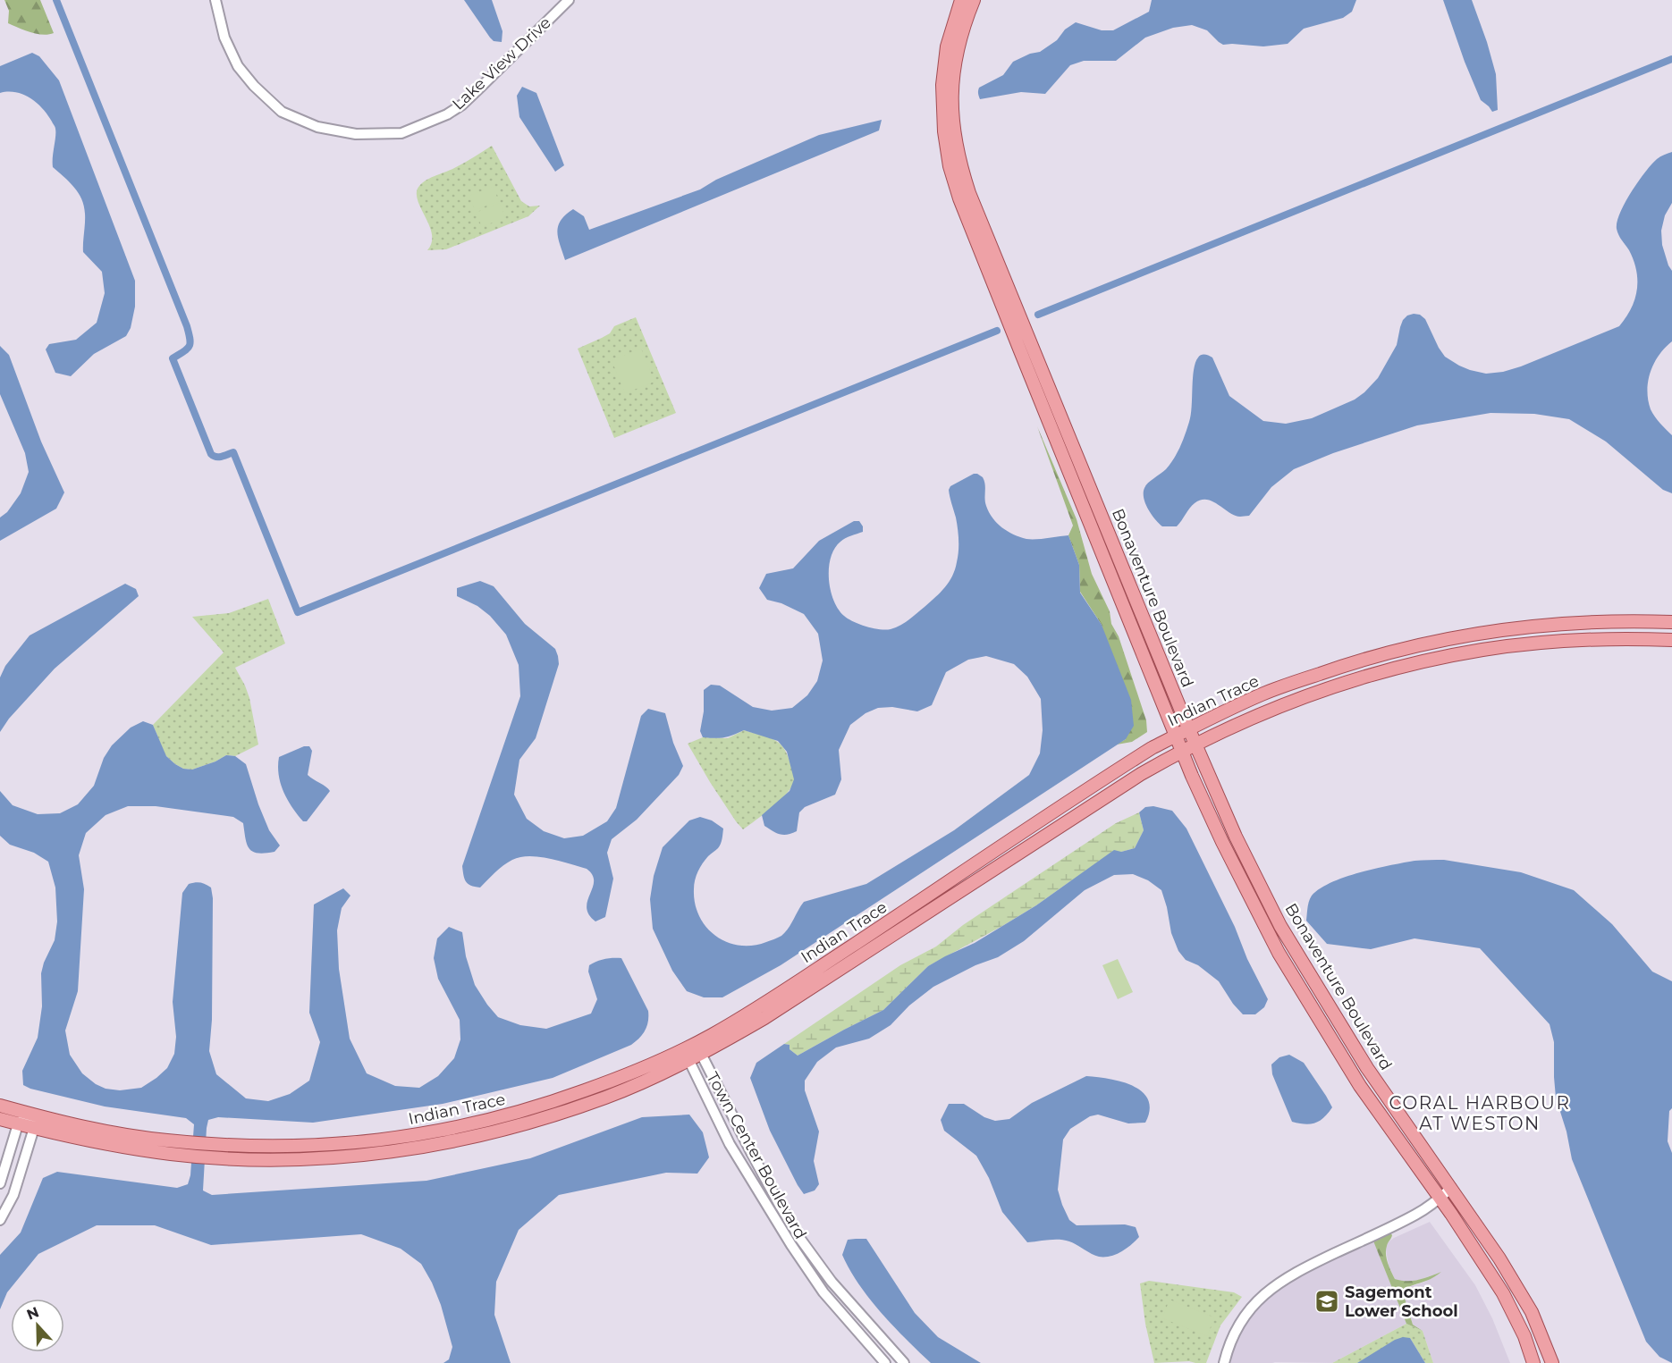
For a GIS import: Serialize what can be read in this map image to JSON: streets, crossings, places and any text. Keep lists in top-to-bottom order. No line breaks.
{"streets":{"main road":["Bonaventure Boulevard","Indian Trace"],"street":["Lake View Drive","Town Center Boulevard"]},"crossings":[["Bonaventure Boulevard","Indian Trace"],["Indian Trace","Town Center Boulevard"]],"districts":["CORAL HARBOUR AT WESTON"],"places":{"school or university":["Sagemont Lower School"]},"north":"top"}
